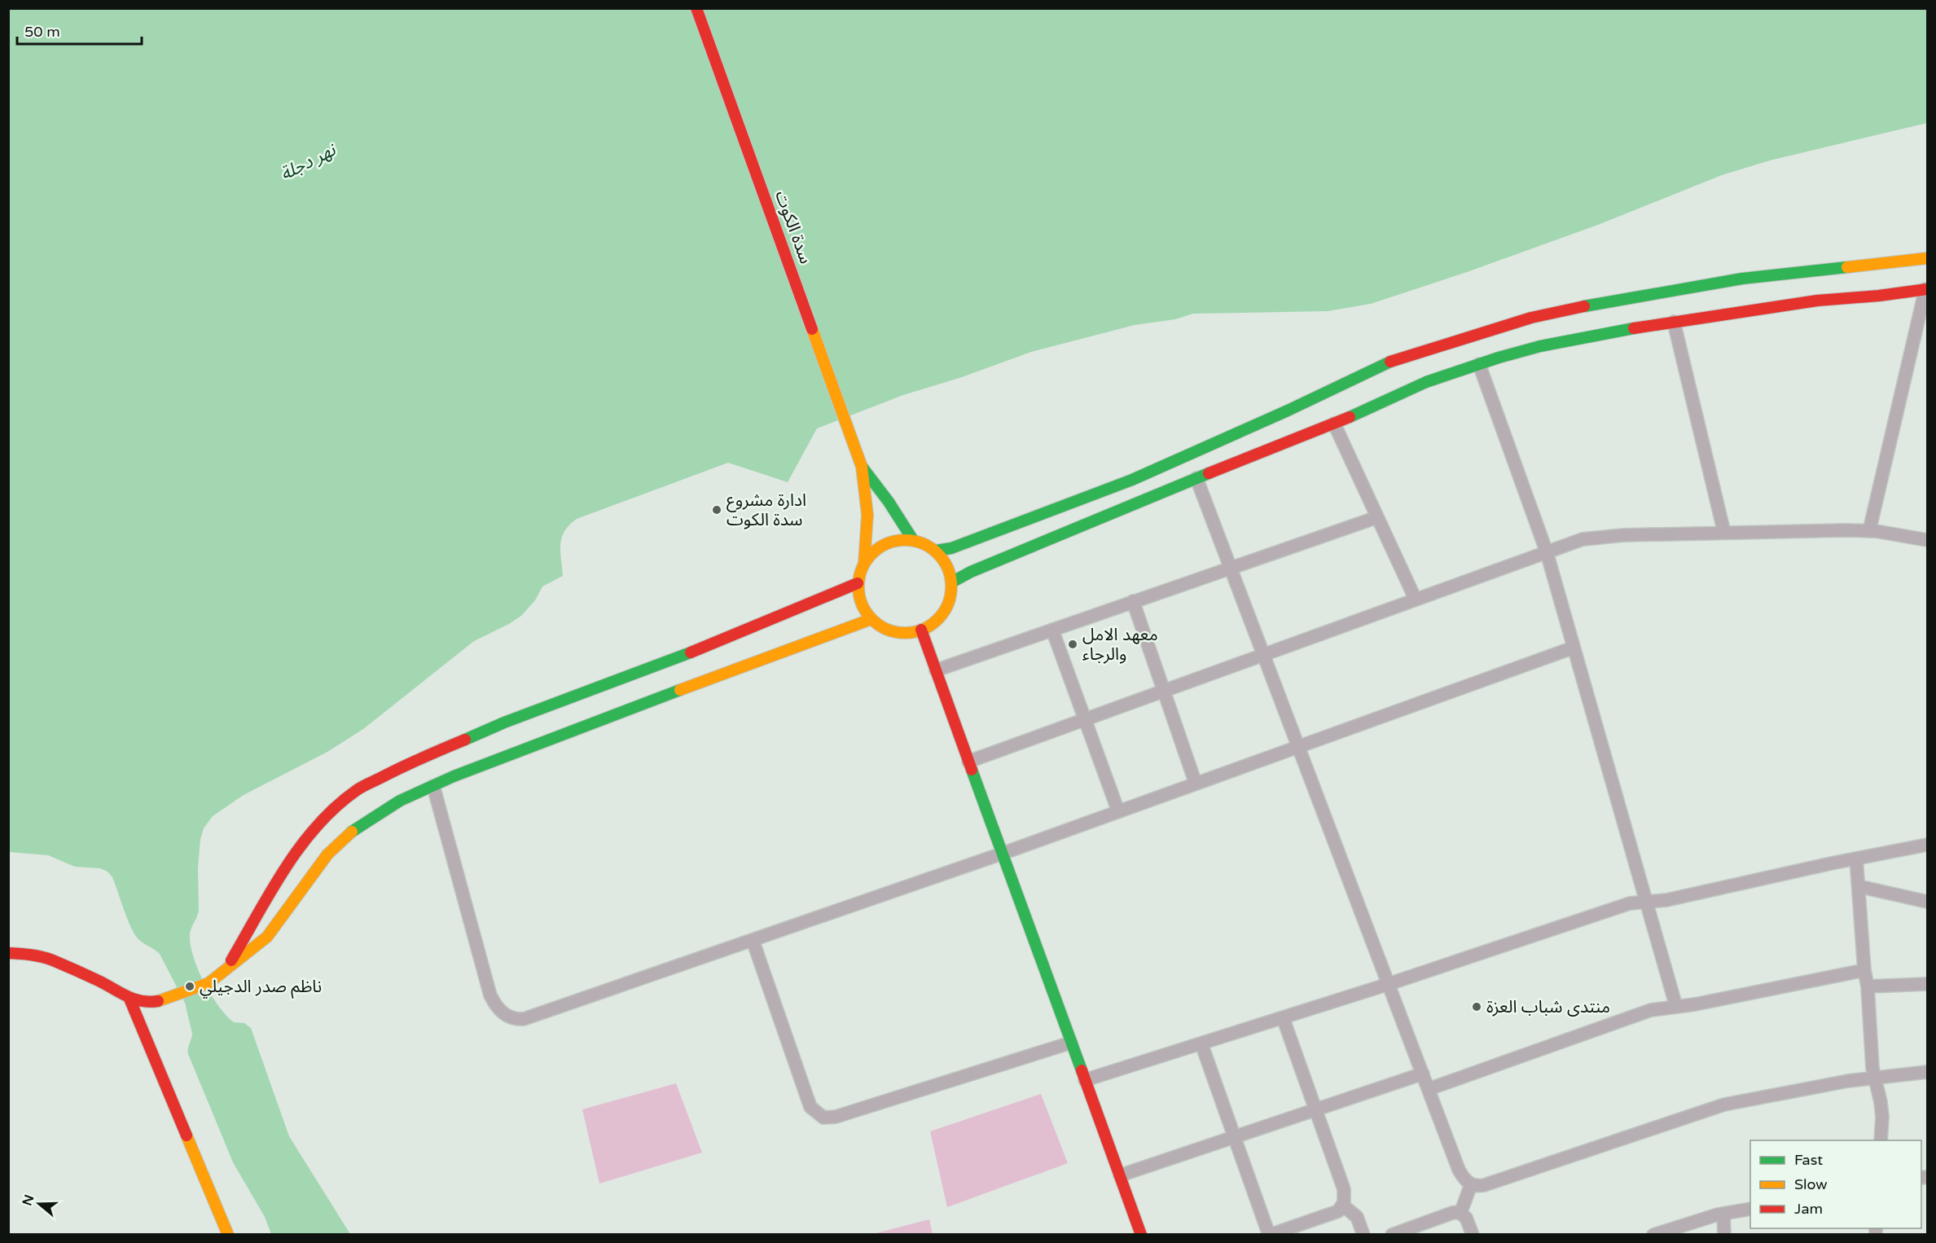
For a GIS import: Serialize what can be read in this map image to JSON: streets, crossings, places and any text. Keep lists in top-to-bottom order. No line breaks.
{"streets":{"main road":["سدة الكوت"]},"water":["نهر دجلة"],"places":["ادارة مشروع سدة الكوت","معهد الامل والرجاء","ناظم صدر الدجيلي","منتدى شباب العزة"],"legend":["Fast","Slow","Jam"],"scale_bar":"50 m","north":"left"}
